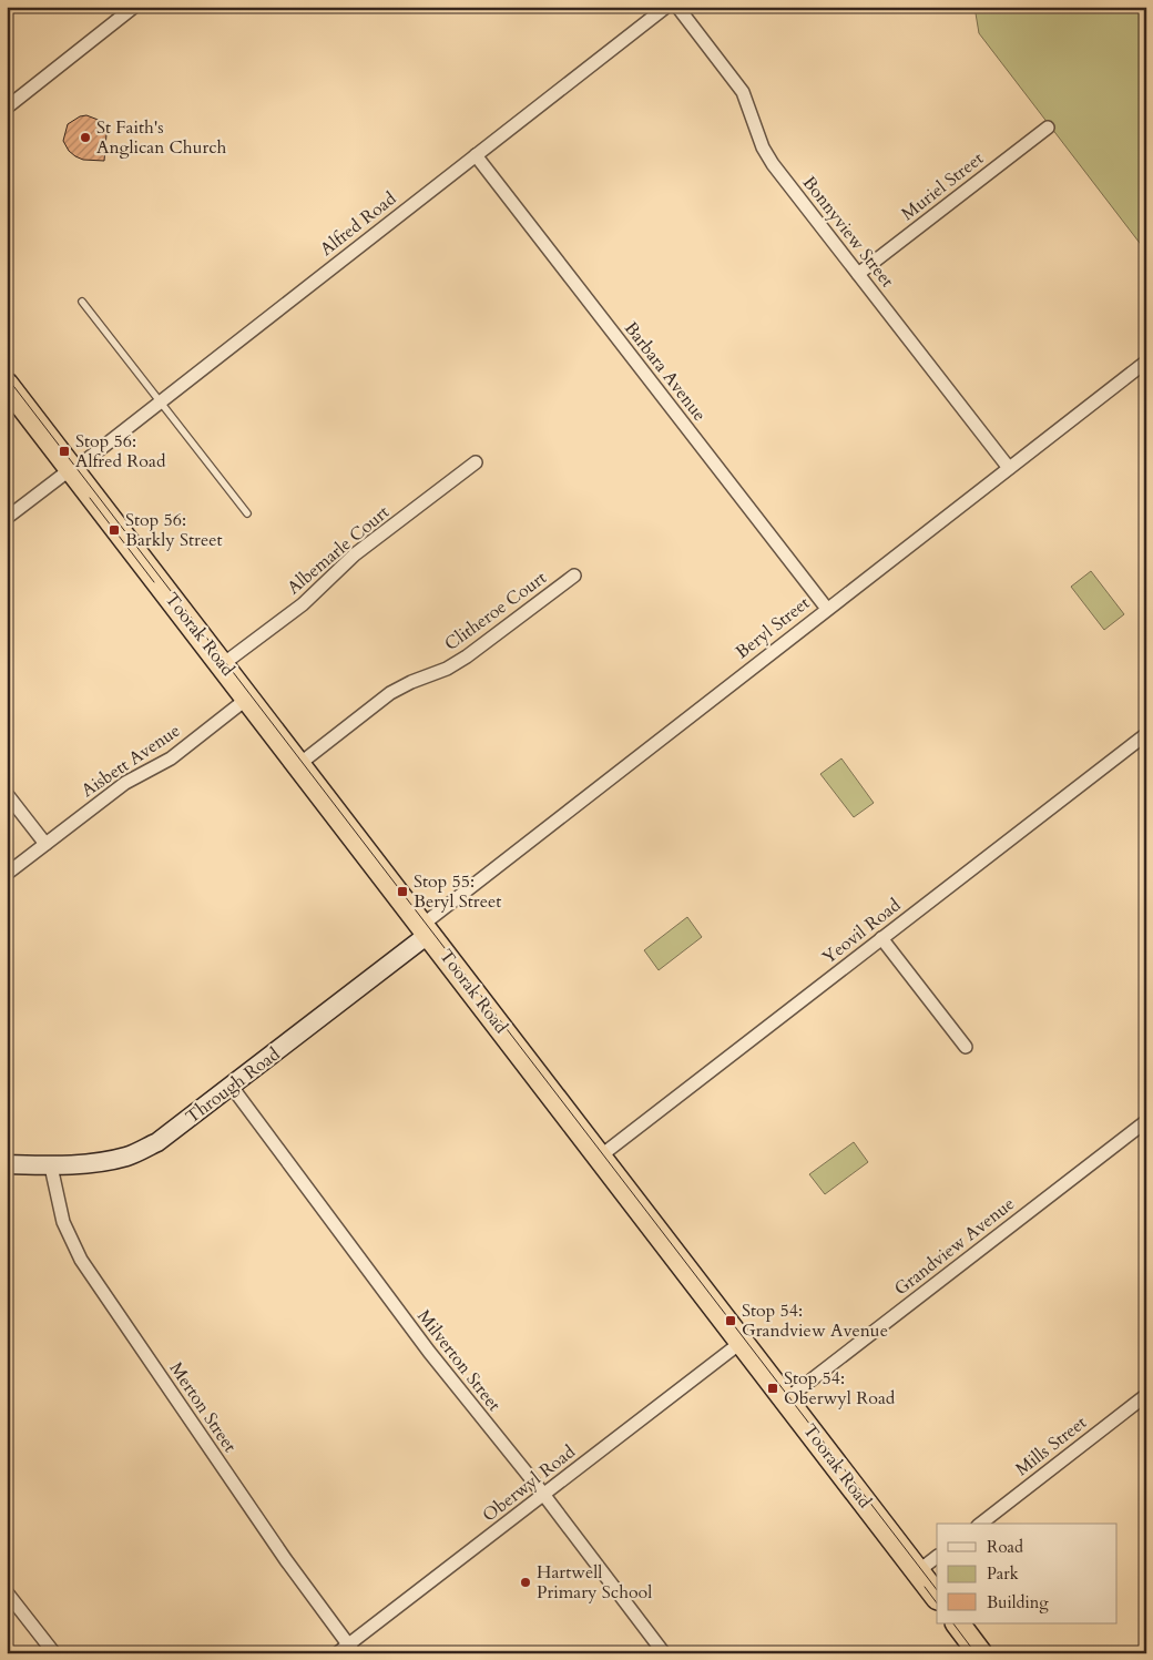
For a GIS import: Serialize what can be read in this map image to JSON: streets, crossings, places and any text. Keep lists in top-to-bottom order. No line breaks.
{"streets":{"highway":["Toorak Road"],"street":["Muriel Street","Alfred Road","Bonnyview Street","Barbara Avenue","Albemarle Court","Clitheroe Court","Beryl Street","Aisbett Avenue","Yeovil Road","Through Road","Grandview Avenue","Milverton Street","Merton Street","Mills Street","Oberwyl Road"]},"crossings":[["Muriel Street","Bonnyview Street"],["Alfred Road","Barbara Avenue"],["Alfred Road","Toorak Road"],["Bonnyview Street","Beryl Street"],["Barbara Avenue","Beryl Street"],["Albemarle Court","Toorak Road"],["Clitheroe Court","Toorak Road"],["Beryl Street","Toorak Road"],["Beryl Street","Through Road"],["Toorak Road","Aisbett Avenue"],["Toorak Road","Yeovil Road"],["Toorak Road","Through Road"],["Toorak Road","Grandview Avenue"],["Toorak Road","Oberwyl Road"],["Through Road","Milverton Street"],["Through Road","Merton Street"],["Milverton Street","Oberwyl Road"],["Merton Street","Oberwyl Road"]],"places":{"other":["St Faith's Anglican Church","Hartwell Primary School"],"transit":["Stop 56: Alfred Road","Stop 56: Barkly Street","Stop 55: Beryl Street","Stop 54: Grandview Avenue","Stop 54: Oberwyl Road"]},"legend":["Road","Park","Building"]}
